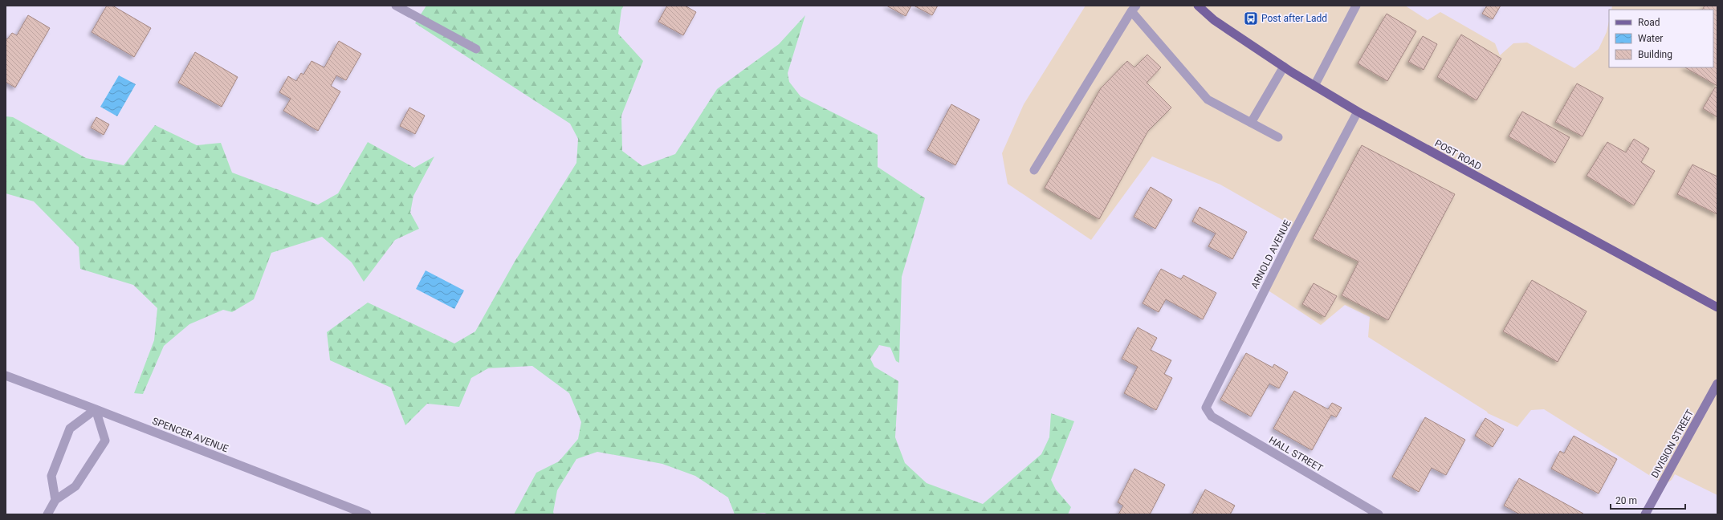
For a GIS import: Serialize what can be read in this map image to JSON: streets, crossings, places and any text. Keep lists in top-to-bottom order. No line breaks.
{"streets":{"main road":["POST ROAD","DIVISION STREET"],"street":["ARNOLD AVENUE","SPENCER AVENUE","HALL STREET"]},"crossings":[["POST ROAD","ARNOLD AVENUE"],["ARNOLD AVENUE","HALL STREET"]],"places":{"bus stop":["Post after Ladd"]},"legend":["Road","Water","Building"],"scale_bar":"20 m"}
